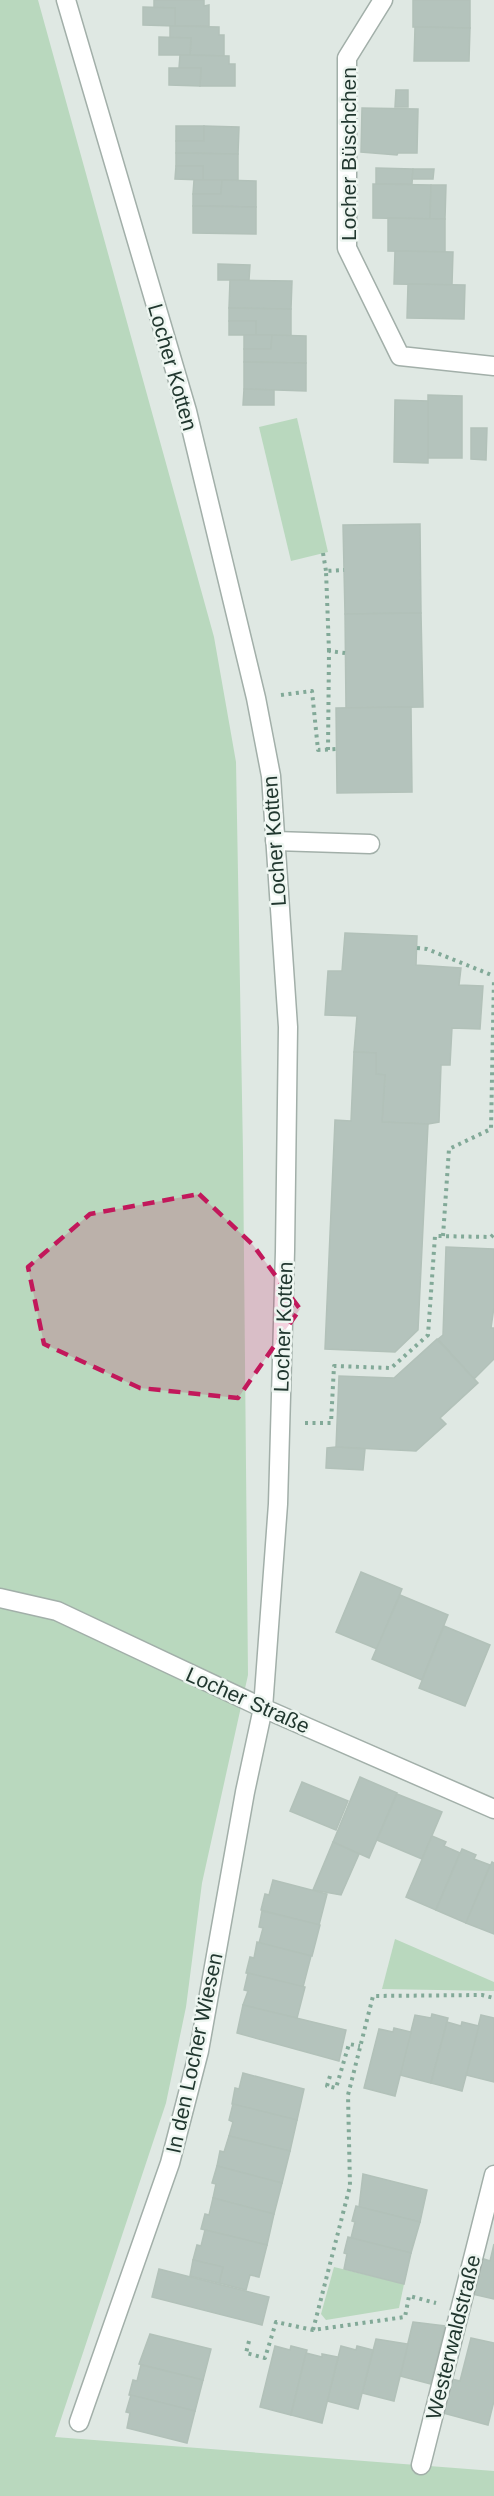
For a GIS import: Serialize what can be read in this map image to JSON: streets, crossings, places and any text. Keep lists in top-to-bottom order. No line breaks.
{"streets":{"street":["Locher Büschchen","Locher Kotten","Locher Straße","In den Locher Wiesen","Westerwaldstraße"]},"crossings":[["Locher Kotten","Locher Straße"],["Locher Kotten","In den Locher Wiesen"],["Locher Straße","In den Locher Wiesen"]]}
